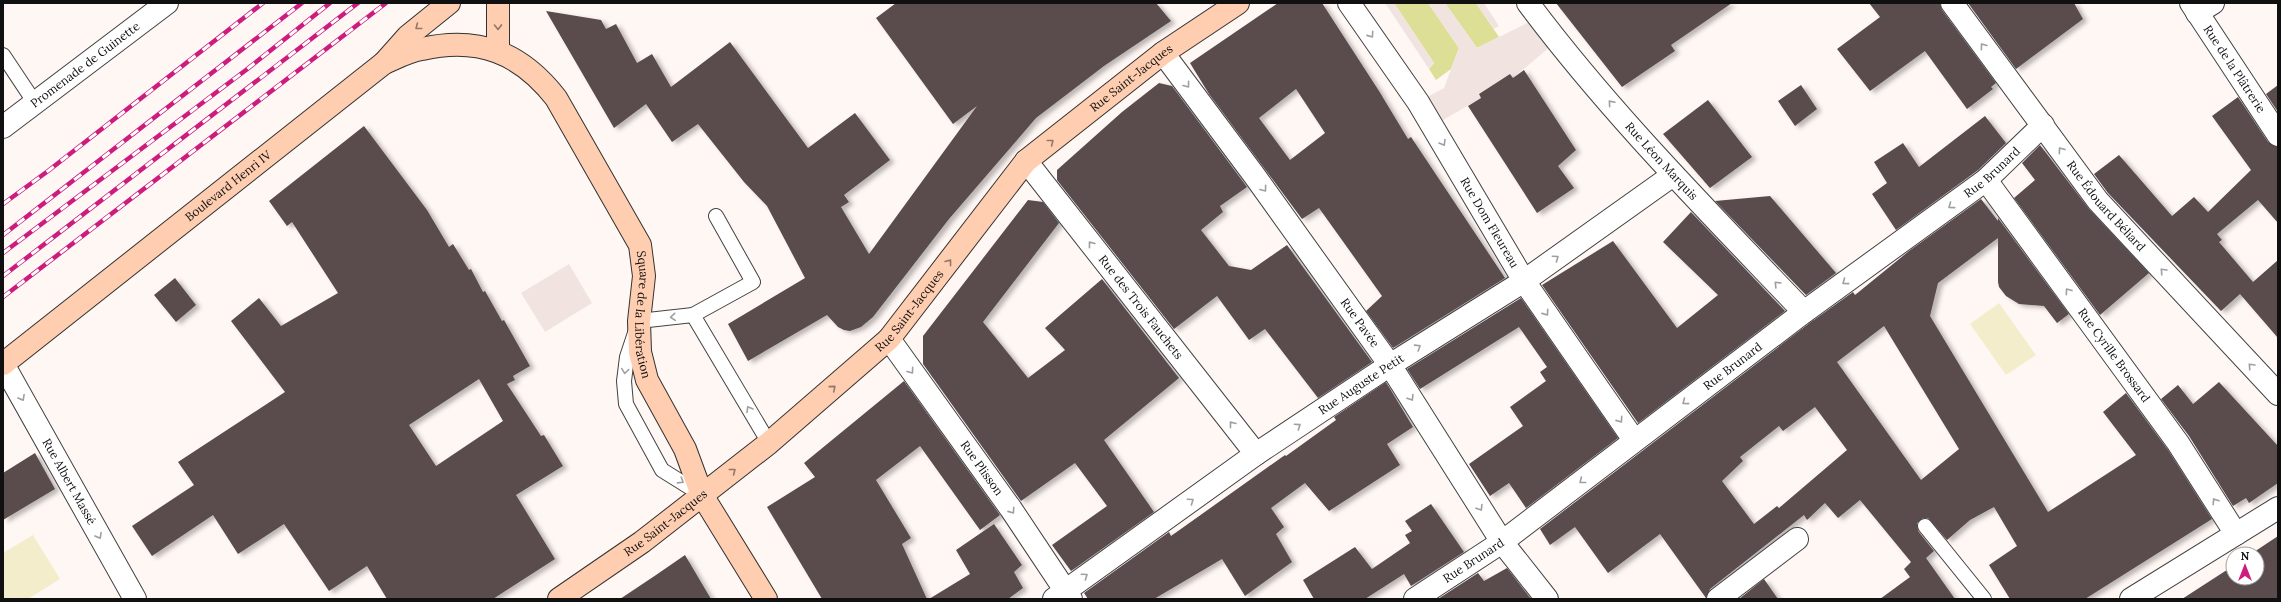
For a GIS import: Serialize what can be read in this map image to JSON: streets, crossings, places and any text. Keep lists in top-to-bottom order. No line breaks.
{"streets":{"street":["Promenade de Guinette","Rue de la Plâtrerie","Rue Saint-Jacques","Rue Léon Marquis","Rue Brunard","Boulevard Henri IV","Rue Édouard Béliard","Rue Dom Fleureau","Rue des Trois Fauchets","Square de la Libération","Rue Pavée","Rue Cyrille Brossard","Rue Auguste Petit","Rue Plisson","Rue Albert Massé"]},"crossings":[["Rue Saint-Jacques","Rue des Trois Fauchets"],["Rue Saint-Jacques","Square de la Libération"],["Rue Saint-Jacques","Rue Pavée"],["Rue Saint-Jacques","Rue Plisson"],["Rue Léon Marquis","Rue Brunard"],["Rue Léon Marquis","Rue Auguste Petit"],["Rue Brunard","Rue Édouard Béliard"],["Rue Brunard","Rue Dom Fleureau"],["Rue Brunard","Rue Pavée"],["Rue Brunard","Rue Cyrille Brossard"],["Boulevard Henri IV","Square de la Libération"],["Boulevard Henri IV","Rue Albert Massé"],["Rue Dom Fleureau","Rue Auguste Petit"],["Rue des Trois Fauchets","Rue Auguste Petit"],["Rue Pavée","Rue Auguste Petit"],["Rue Auguste Petit","Rue Plisson"]],"one_way":["Rue Saint-Jacques","Rue Léon Marquis","Rue Brunard","Rue Édouard Béliard","Rue Dom Fleureau","Rue des Trois Fauchets","Rue Pavée","Rue Cyrille Brossard","Rue Auguste Petit","Rue Plisson","Rue Albert Massé"],"north":"top"}
